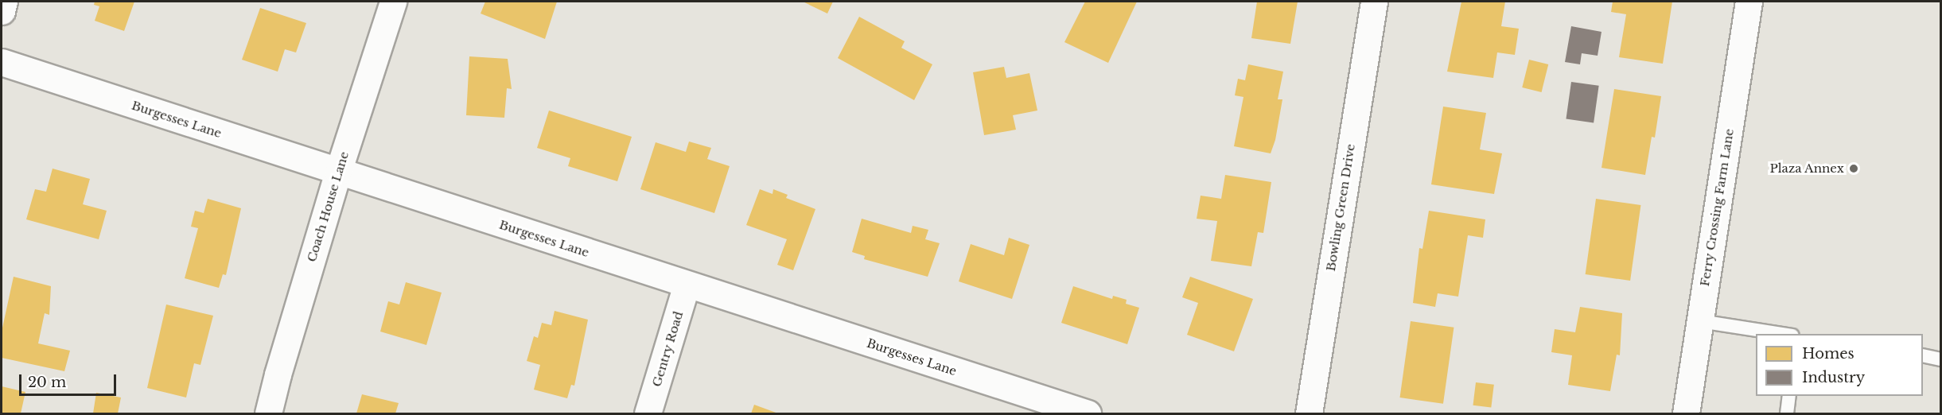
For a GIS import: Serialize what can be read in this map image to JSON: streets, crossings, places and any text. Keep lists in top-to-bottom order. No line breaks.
{"streets":{"street":["Burgesses Lane","Coach House Lane","Bowling Green Drive","Ferry Crossing Farm Lane","Gentry Road"]},"crossings":[["Burgesses Lane","Coach House Lane"],["Burgesses Lane","Gentry Road"]],"places":["Plaza Annex"],"legend":["Homes","Industry"],"scale_bar":"20 m"}
